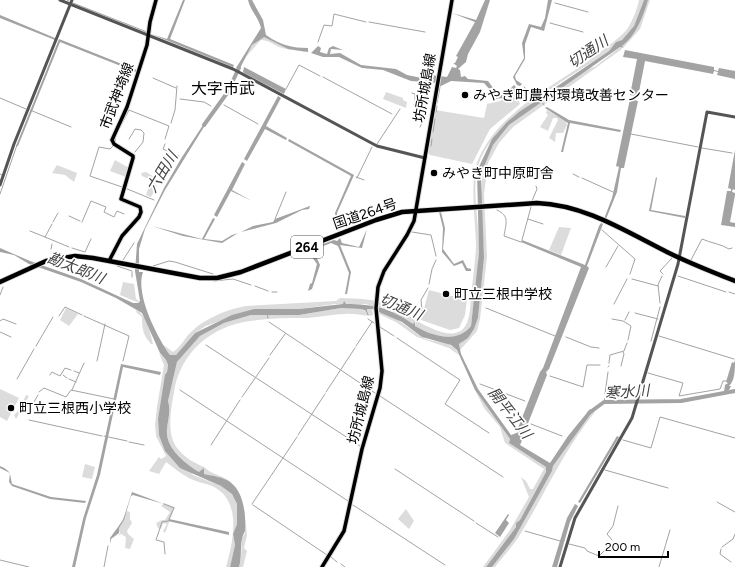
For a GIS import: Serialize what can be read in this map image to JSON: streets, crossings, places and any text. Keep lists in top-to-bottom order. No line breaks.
{"streets":{"highway":["国道264号","264"],"main road":["坊所城島線","市武神埼線"]},"crossings":[["坊所城島線","国道264号"],["市武神埼線","国道264号"]],"districts":["大字市武"],"water":["切通川","六田川","勘太郎川","寒水川","開平江川"],"places":["みやき町農村環境改善センター","みやき町中原町舎","町立三根中学校","町立三根西小学校"],"scale_bar":"200 m"}
